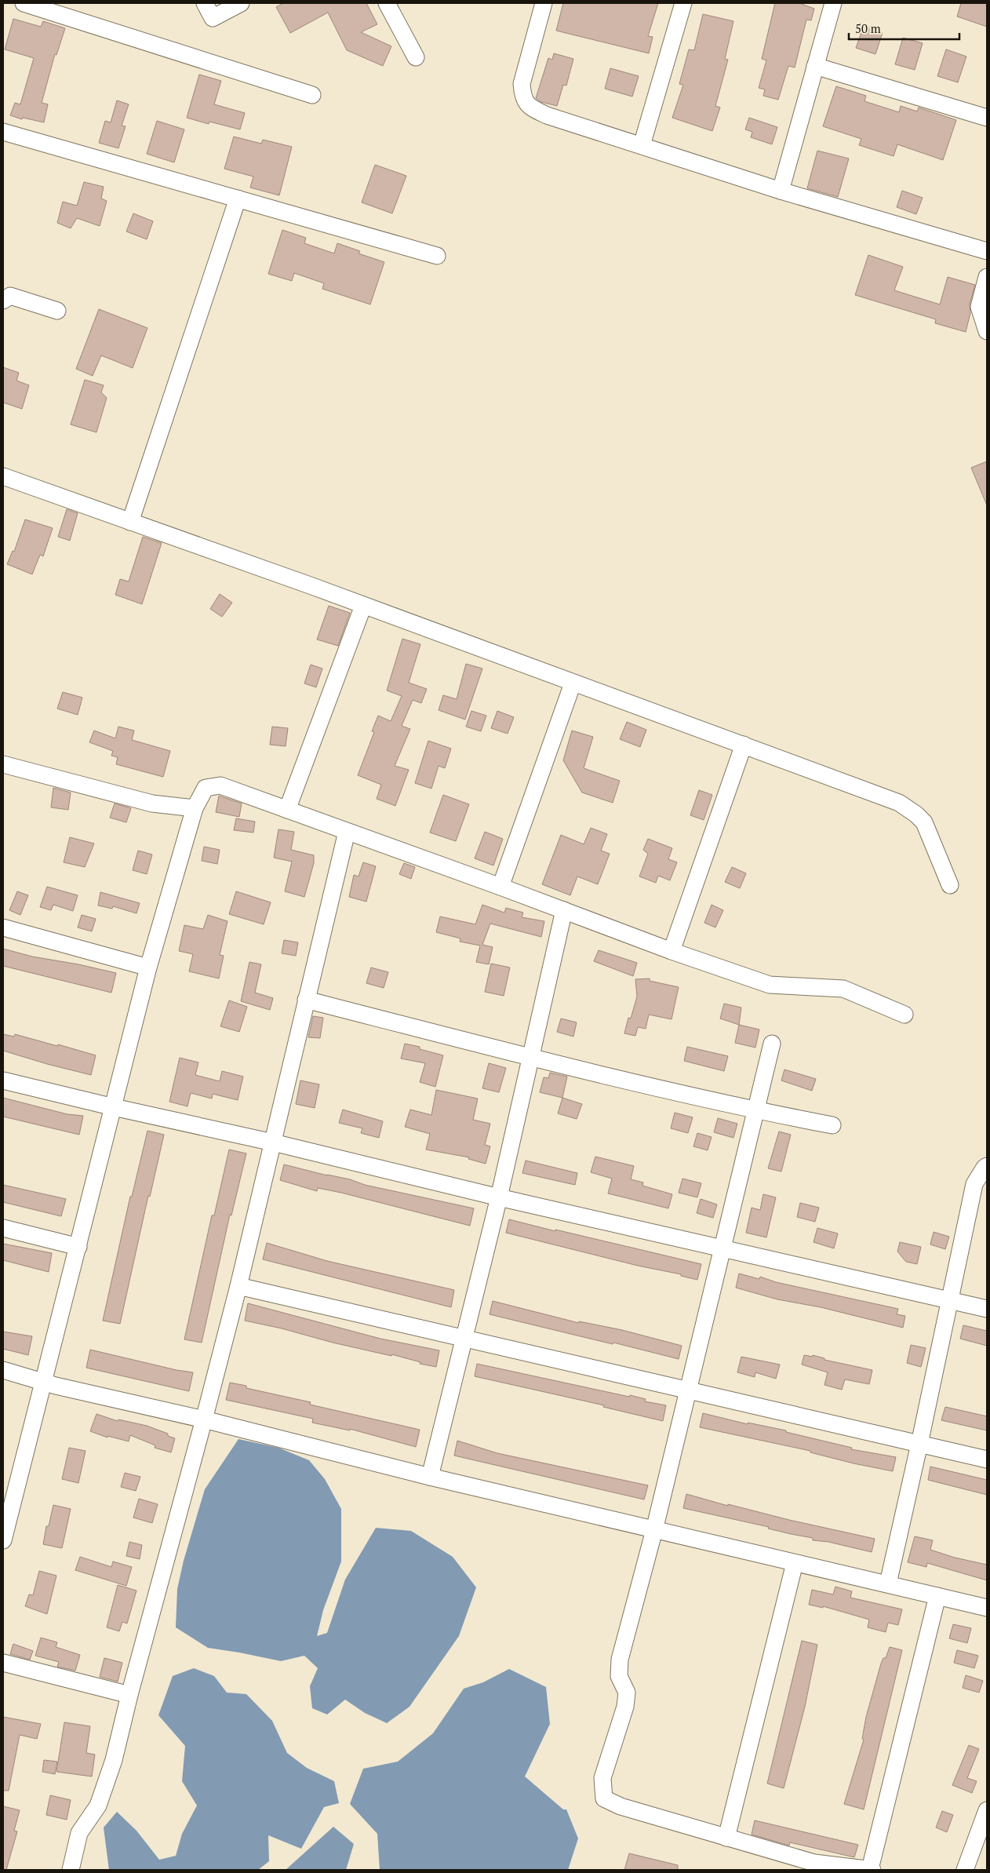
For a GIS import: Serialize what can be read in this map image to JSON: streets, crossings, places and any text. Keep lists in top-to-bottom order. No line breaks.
{"scale_bar":"50 m"}
